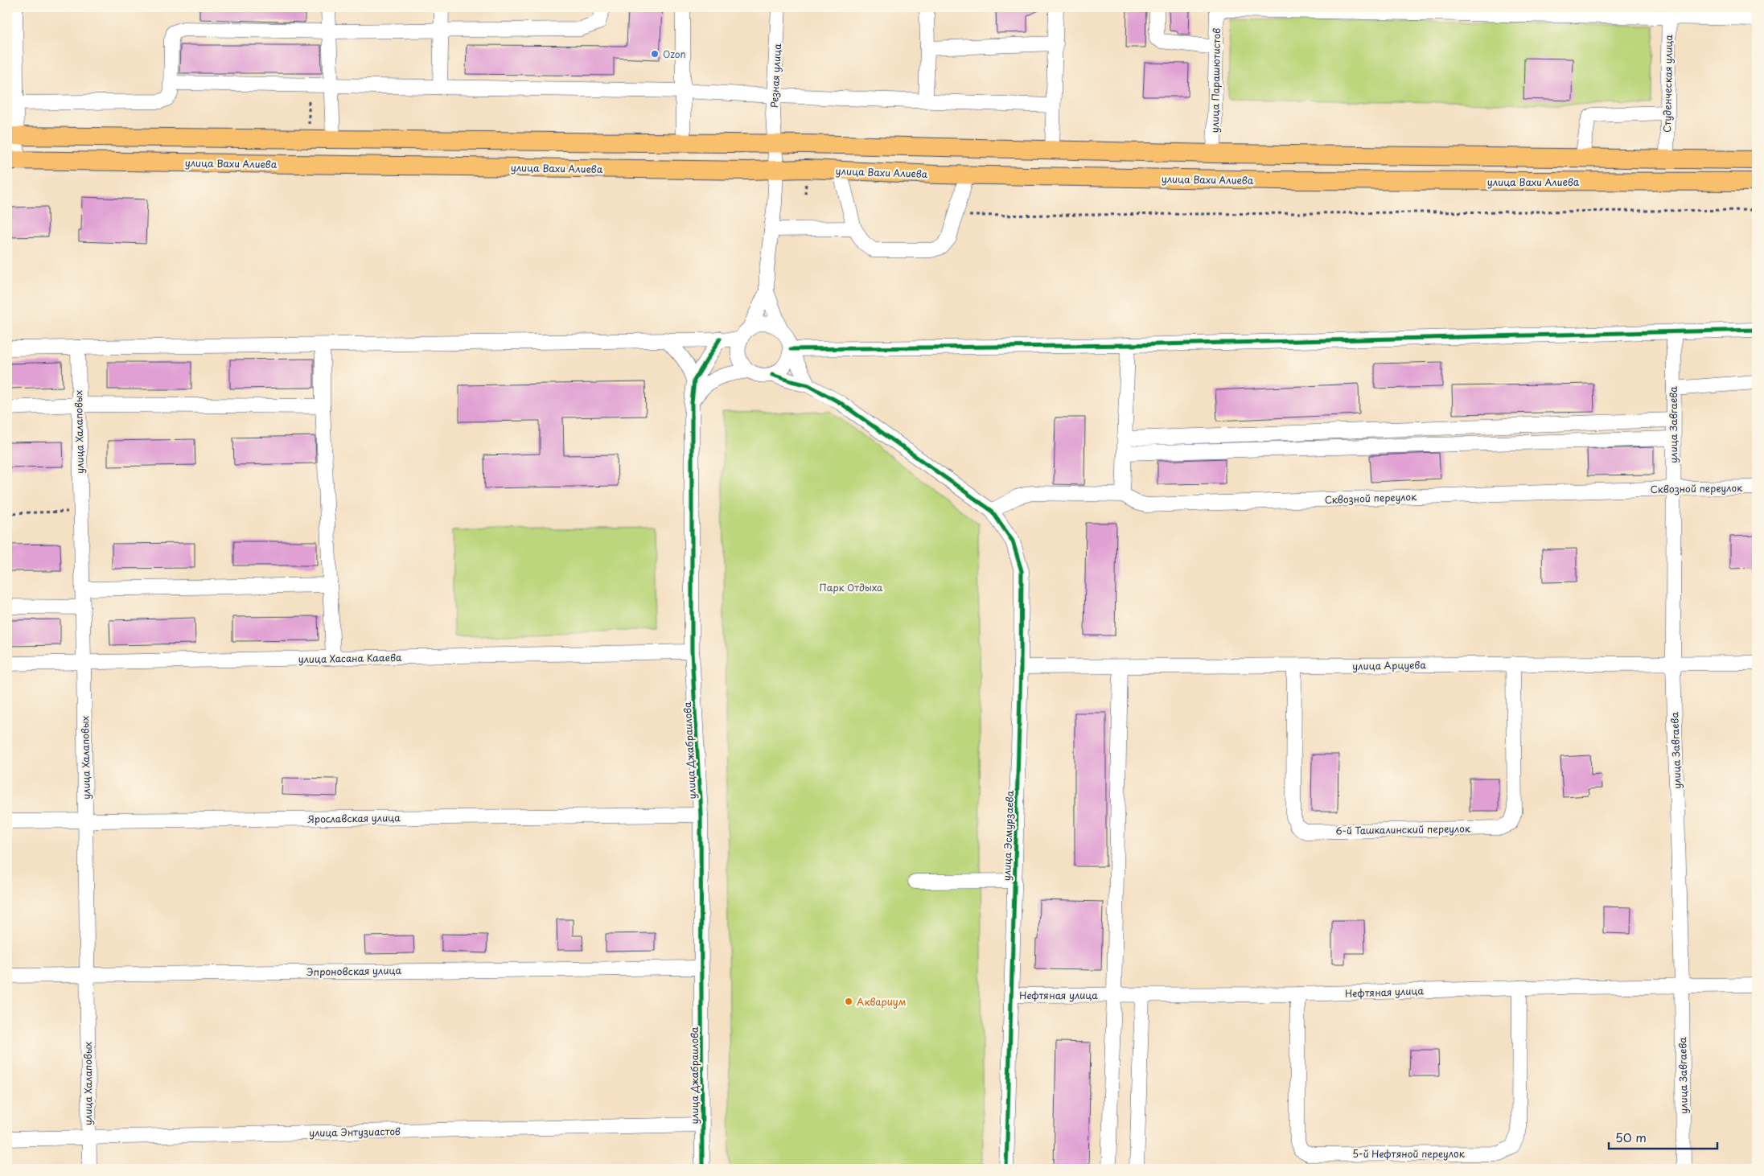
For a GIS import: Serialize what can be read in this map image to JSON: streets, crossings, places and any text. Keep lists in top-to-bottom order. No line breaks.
{"streets":{"main road":["улица Вахи Алиева"],"street":["Резная улица","улица Парашютистов","Студенческая улица","улица Завгаева","улица Халаповых","Сквозной переулок","улица Хасана Кааева","улица Арцуева","улица Джабраилова","Ярославская улица","6-й Ташкалинский переулок","улица Эсмурзаева","Эпроновская улица","Нефтяная улица","улица Энтузиастов","5-й Нефтяной переулок"]},"crossings":[["Резная улица","улица Вахи Алиева"],["улица Завгаева","Сквозной переулок"],["улица Завгаева","улица Арцуева"],["улица Завгаева","Нефтяная улица"],["улица Халаповых","улица Хасана Кааева"],["улица Халаповых","Ярославская улица"],["улица Халаповых","Эпроновская улица"],["улица Халаповых","улица Энтузиастов"],["Сквозной переулок","улица Эсмурзаева"],["улица Хасана Кааева","улица Джабраилова"],["улица Арцуева","6-й Ташкалинский переулок"],["улица Арцуева","улица Эсмурзаева"],["улица Джабраилова","Ярославская улица"],["улица Джабраилова","Эпроновская улица"],["улица Джабраилова","улица Энтузиастов"],["улица Эсмурзаева","Нефтяная улица"],["Нефтяная улица","5-й Нефтяной переулок"]],"parks":["Парк Отдыха"],"places":["Ozon","Аквариум"],"scale_bar":"50 m"}
